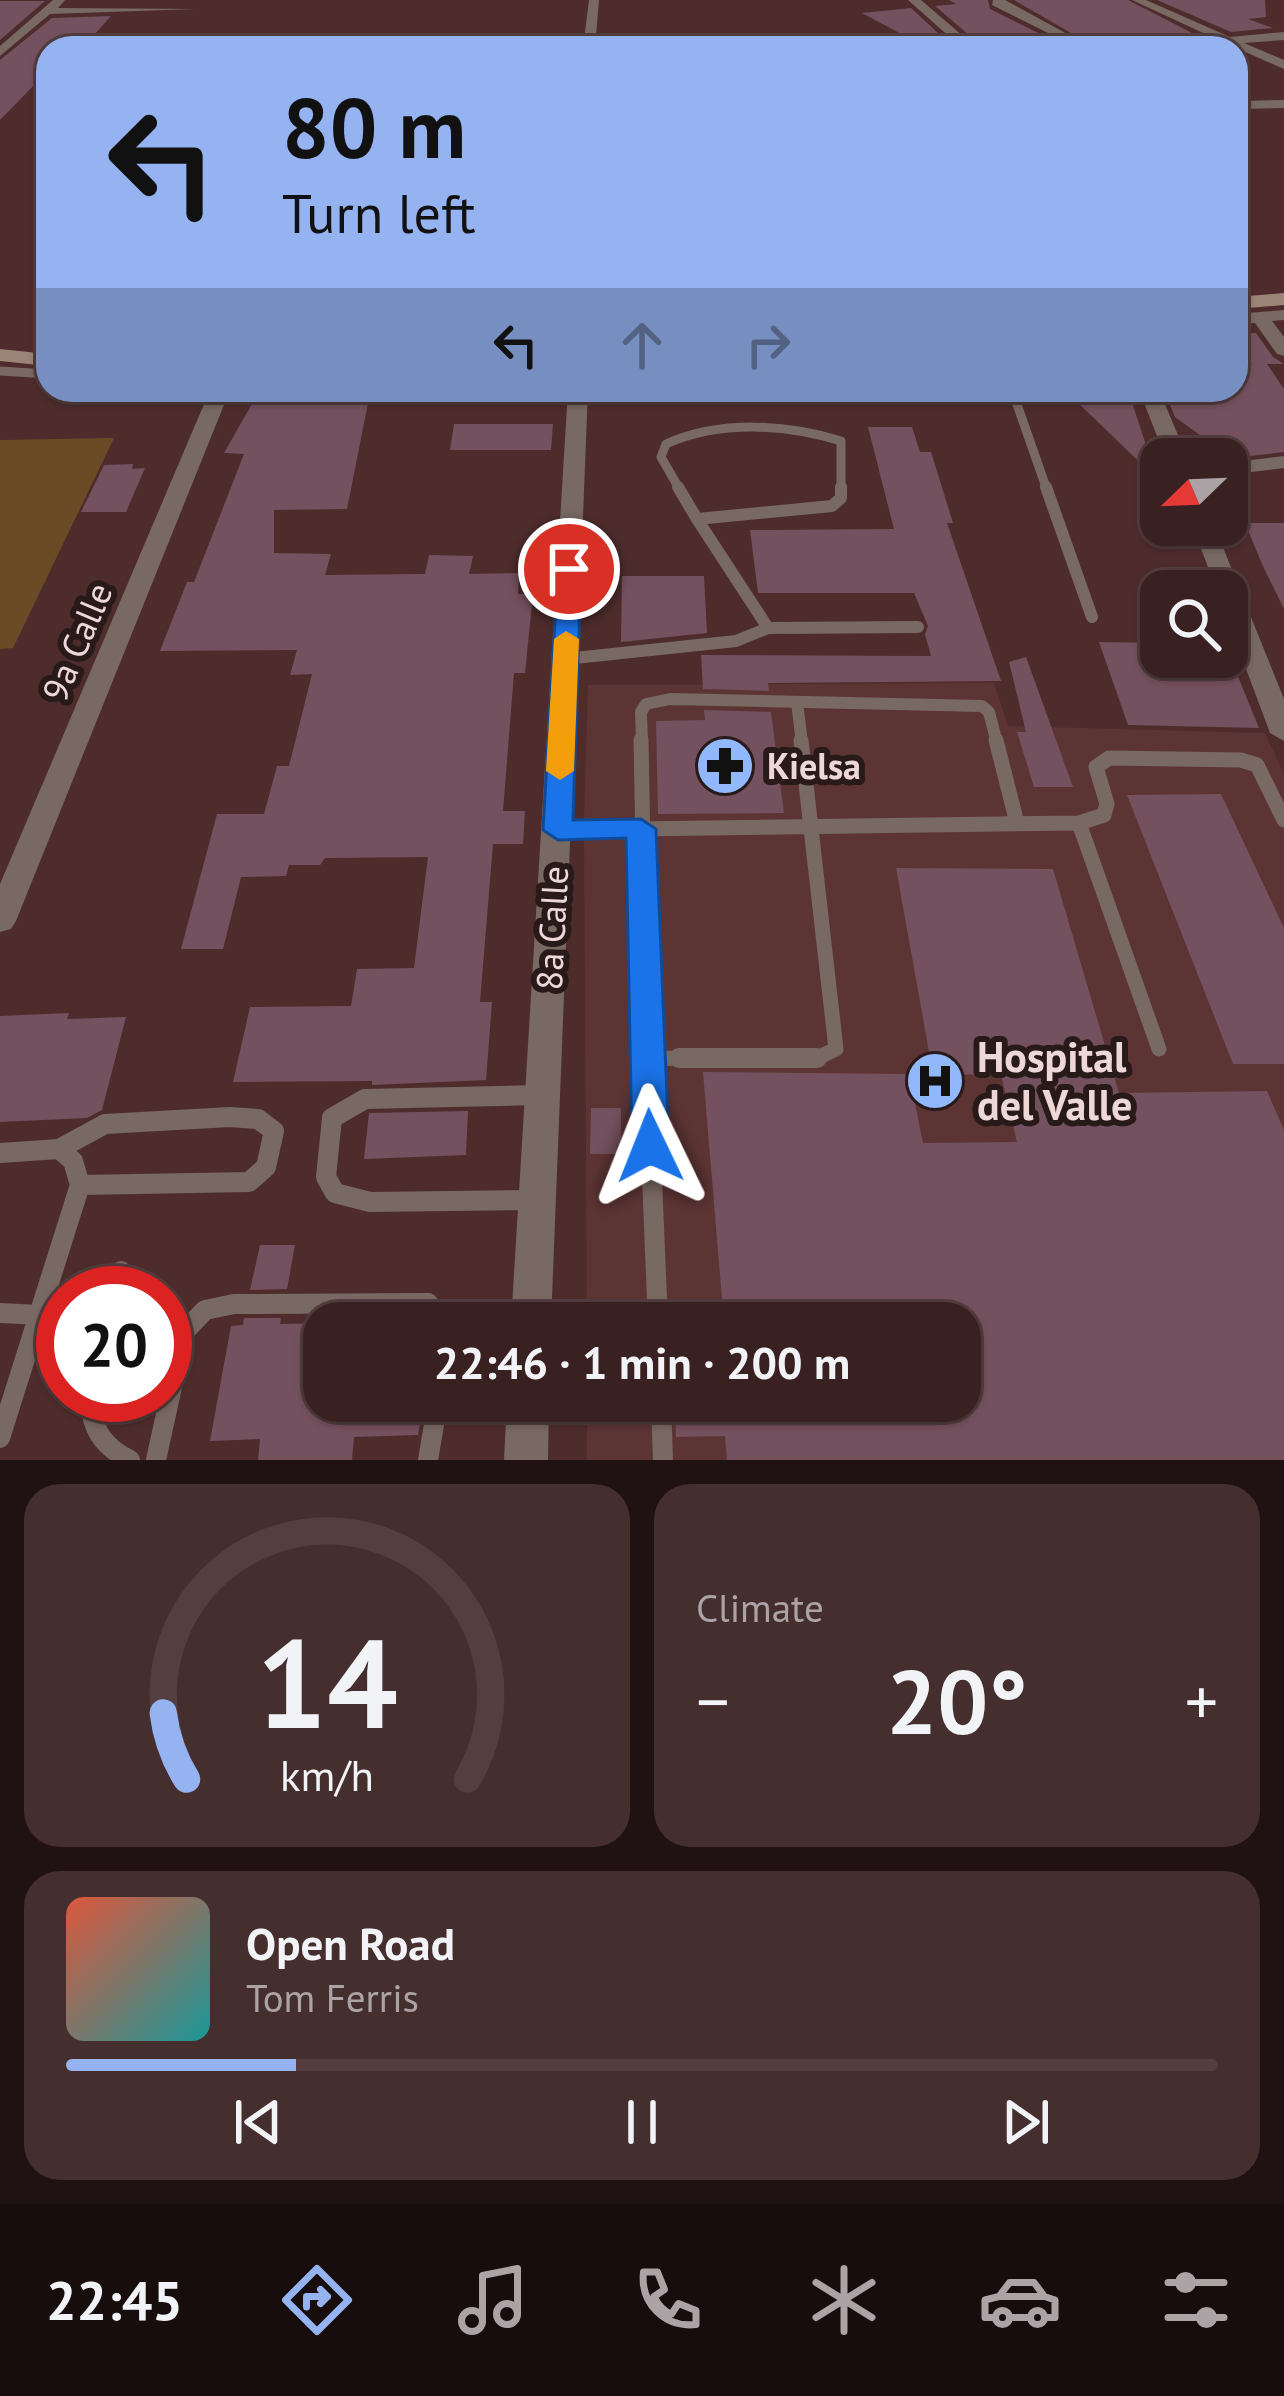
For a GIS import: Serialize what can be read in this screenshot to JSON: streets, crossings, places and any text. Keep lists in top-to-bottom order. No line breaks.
{"streets":{"street":["9a Calle","8a Calle"]},"places":{"pharmacy":["Kielsa"],"hospital":["Hospital del Valle"]},"north":"bottom left","page":{"turn":["80 m","Turn left"],"limit":"20","trip":"22:46 · 1 min · 200 m","tile":"Climate","heat":["−","20°","+"],"song":["Open Road","Tom Ferris"],"tabs":"22:45","gauge":["14","km/h"]}}
